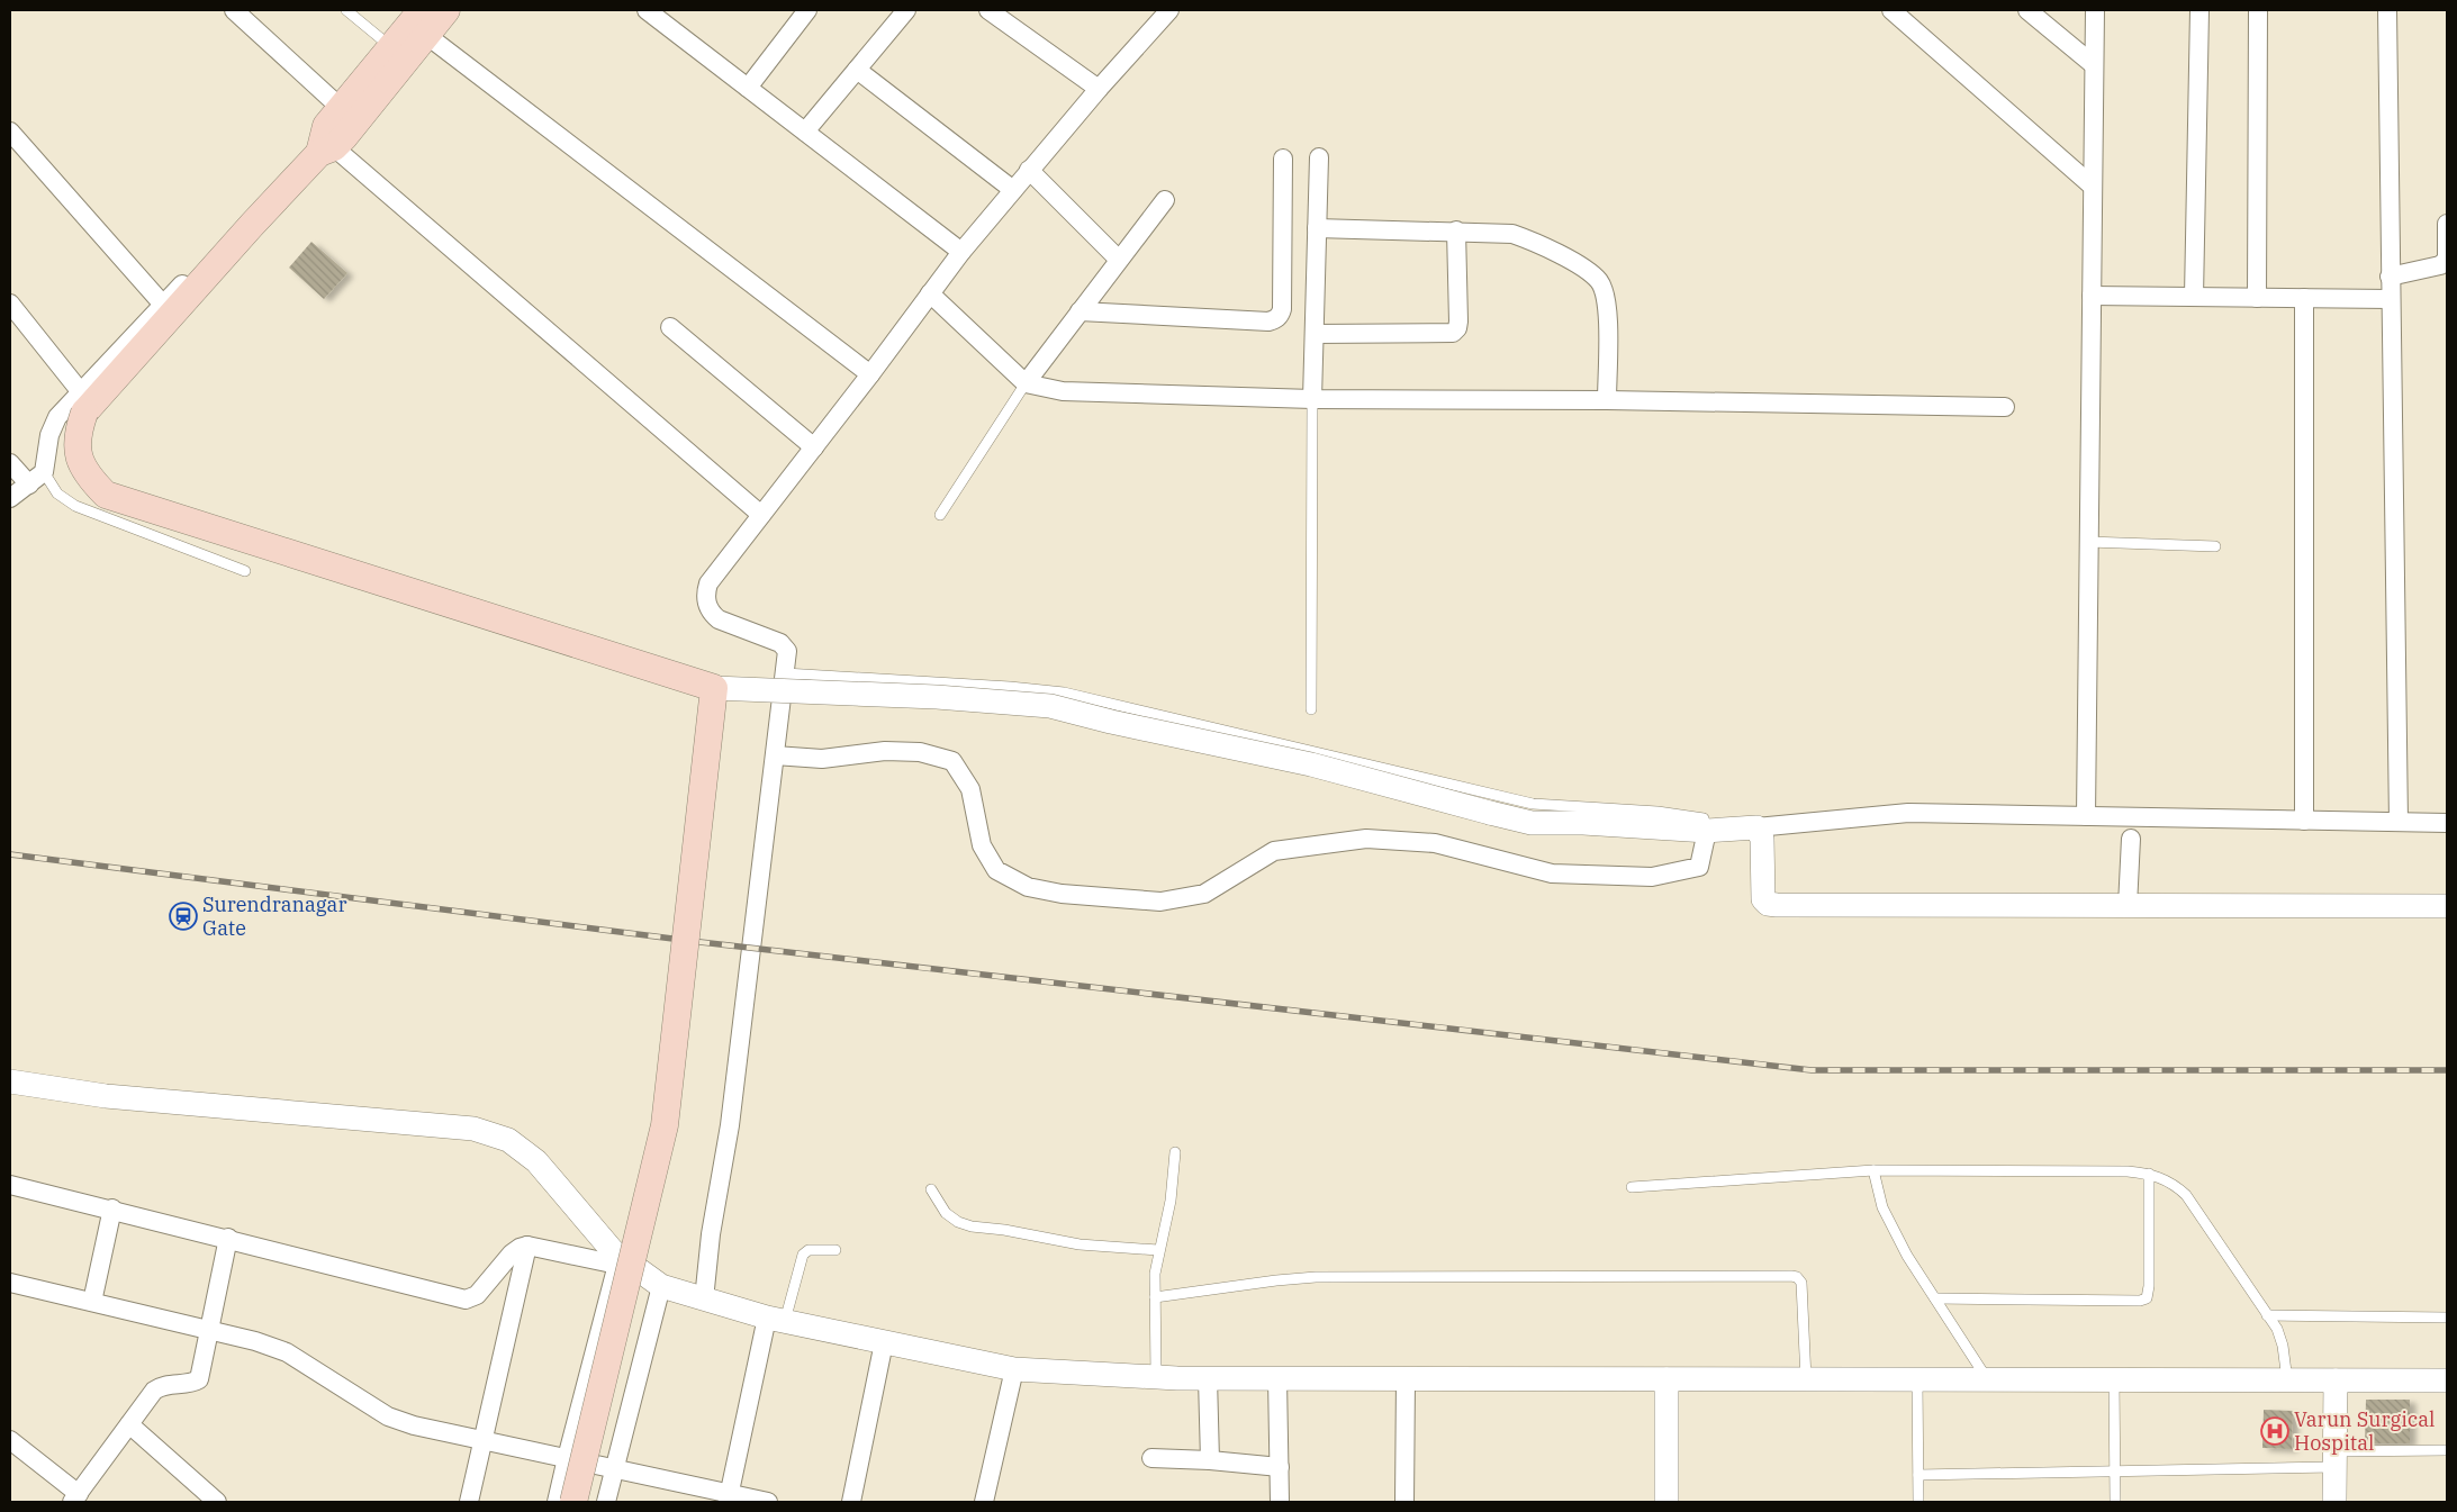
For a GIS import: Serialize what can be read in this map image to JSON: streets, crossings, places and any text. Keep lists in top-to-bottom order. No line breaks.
{"places":{"station":["Surendranagar Gate"],"hospital":["Varun Surgical Hospital"]}}
